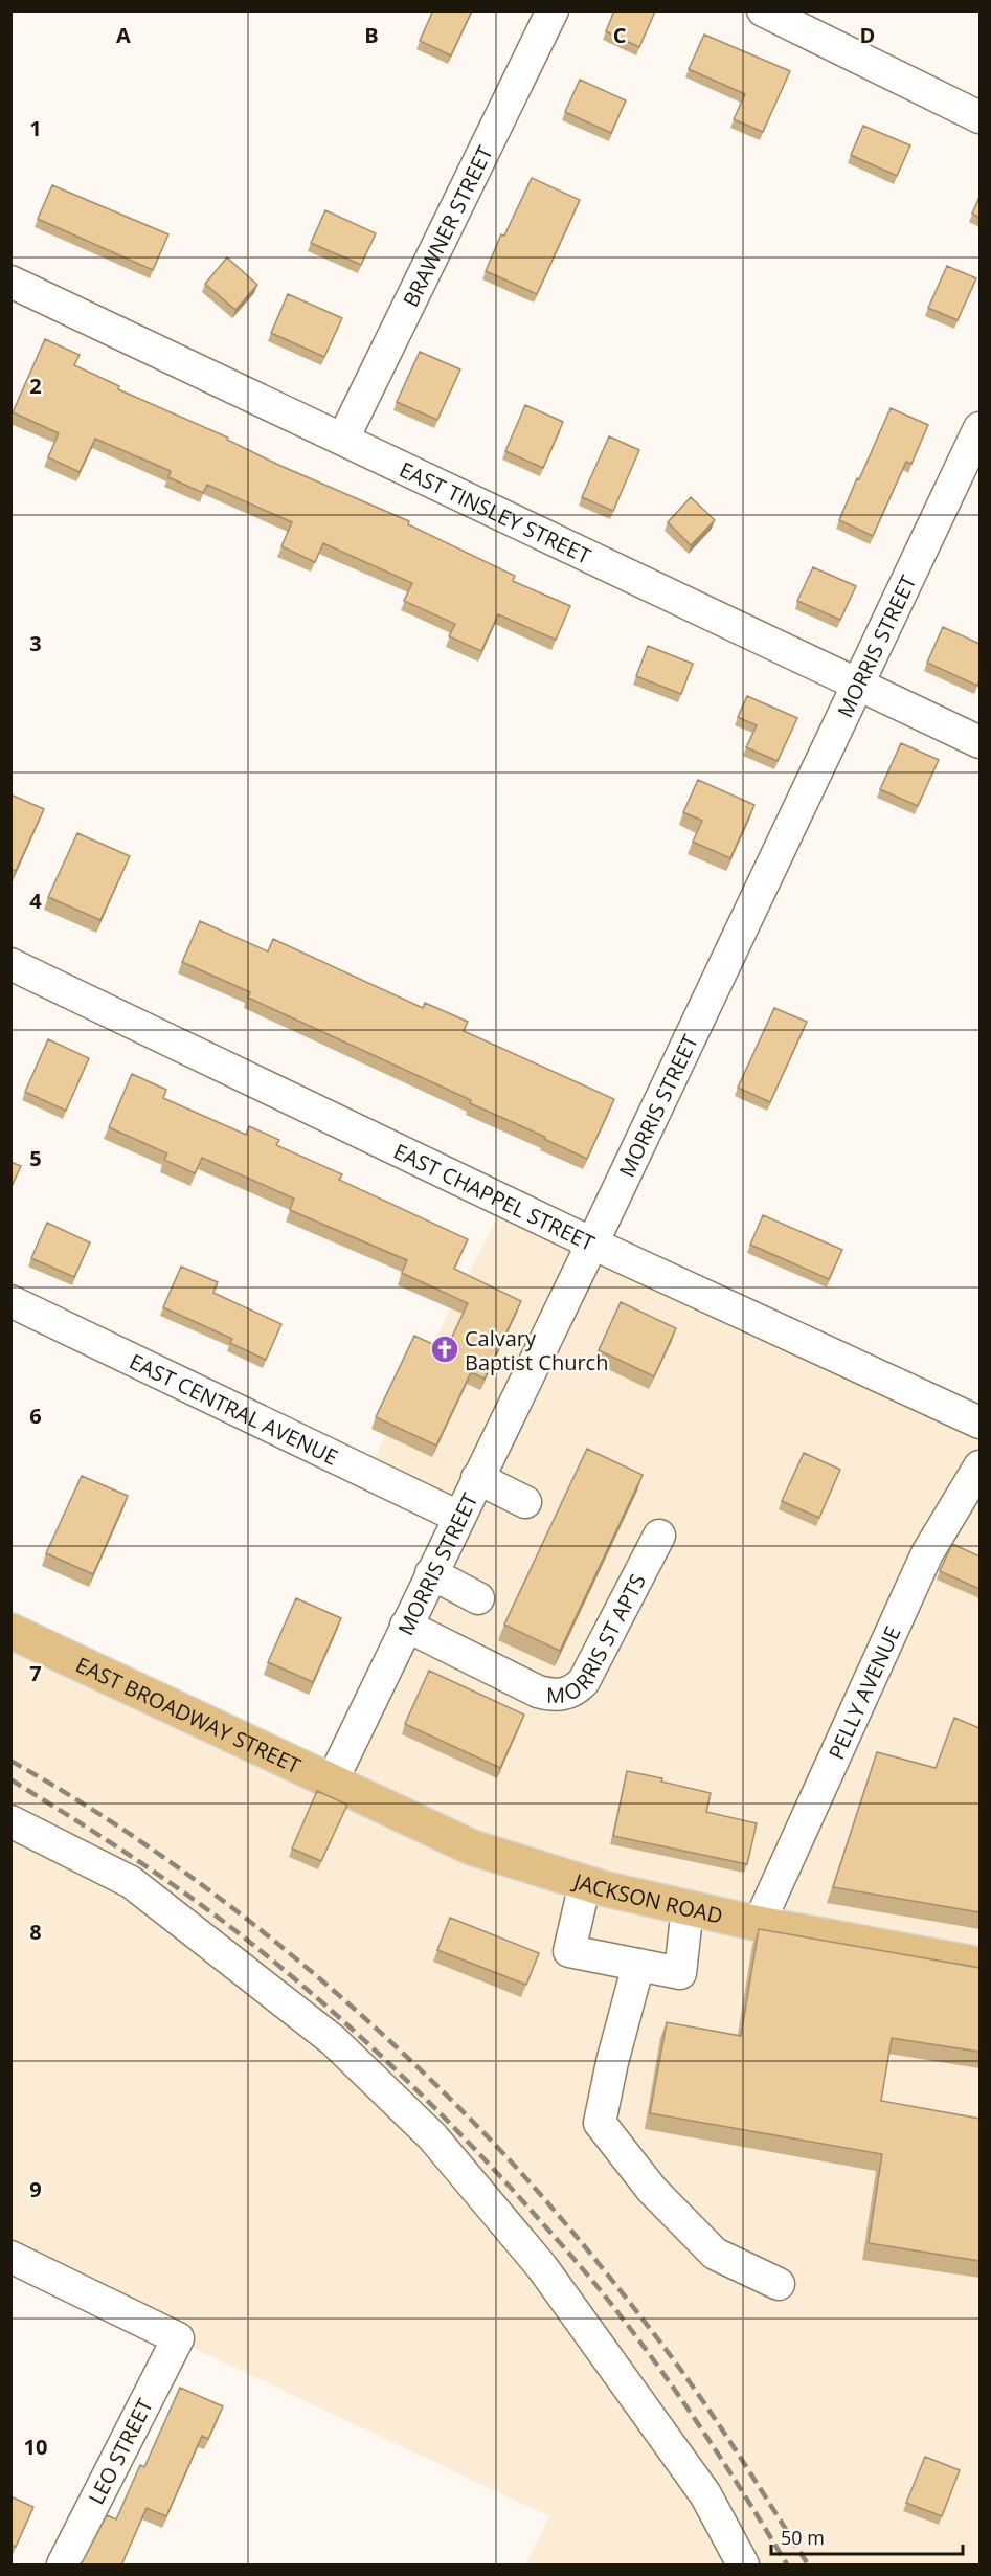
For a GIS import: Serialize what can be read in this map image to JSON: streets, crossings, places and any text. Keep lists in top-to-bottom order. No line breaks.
{"streets":{"main road":["EAST BROADWAY STREET","JACKSON ROAD"],"street":["BRAWNER STREET","EAST TINSLEY STREET","MORRIS STREET","EAST CHAPPEL STREET","EAST CENTRAL AVENUE","MORRIS ST APTS","PELLY AVENUE","LEO STREET"]},"crossings":[["BRAWNER STREET","EAST TINSLEY STREET"],["EAST TINSLEY STREET","MORRIS STREET"],["MORRIS STREET","EAST CHAPPEL STREET"],["MORRIS STREET","EAST CENTRAL AVENUE"],["MORRIS STREET","MORRIS ST APTS"],["MORRIS STREET","EAST BROADWAY STREET"],["MORRIS STREET","JACKSON ROAD"],["PELLY AVENUE","JACKSON ROAD"],["EAST BROADWAY STREET","JACKSON ROAD"]],"places":{"church":["Calvary Baptist Church"]},"scale_bar":"50 m","grid":{"columns":["A","B","C","D"],"rows":["1","2","3","4","5","6","7","8","9","10"]}}
